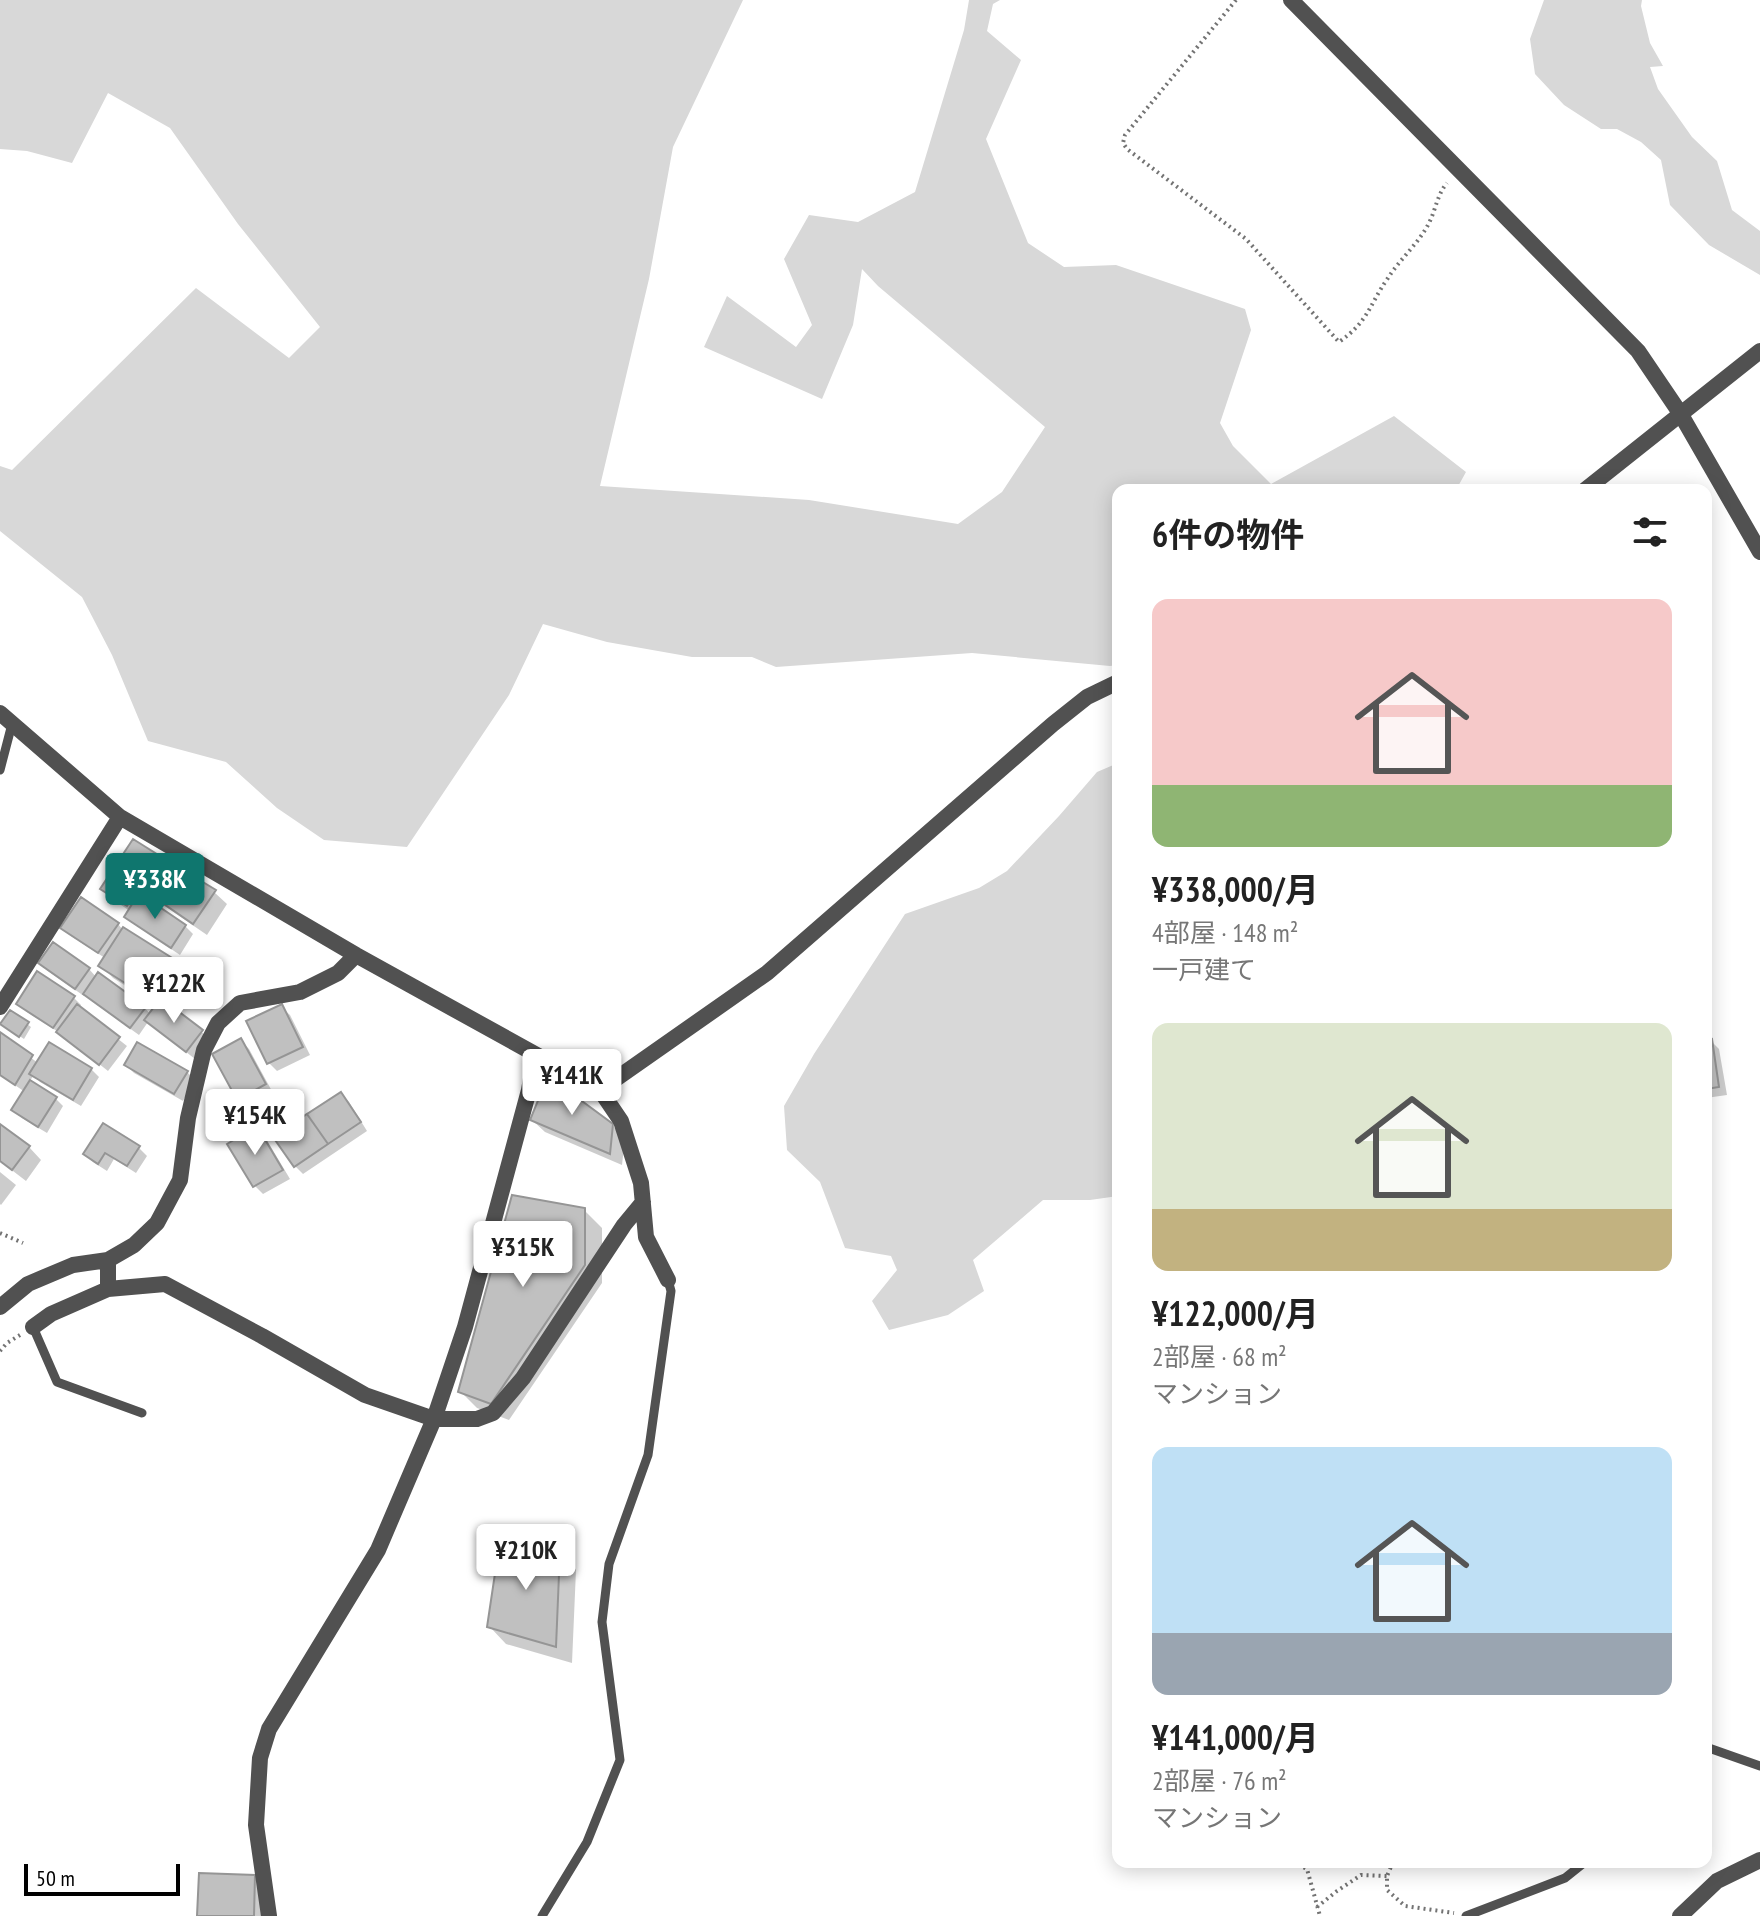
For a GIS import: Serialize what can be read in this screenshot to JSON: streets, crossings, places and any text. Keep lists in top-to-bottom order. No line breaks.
{"scale_bar":"50 m","page":{"heading":"6件の物件","list":[{"name":"¥338,000/月","note":"4部屋 · 148 m² · 一戸建て"},{"name":"¥122,000/月","note":"2部屋 · 68 m² · マンション"},{"name":"¥141,000/月","note":"2部屋 · 76 m² · マンション"}],"price":["¥338K","¥122K","¥141K","¥154K","¥315K","¥210K"],"scale":"50 m"}}
